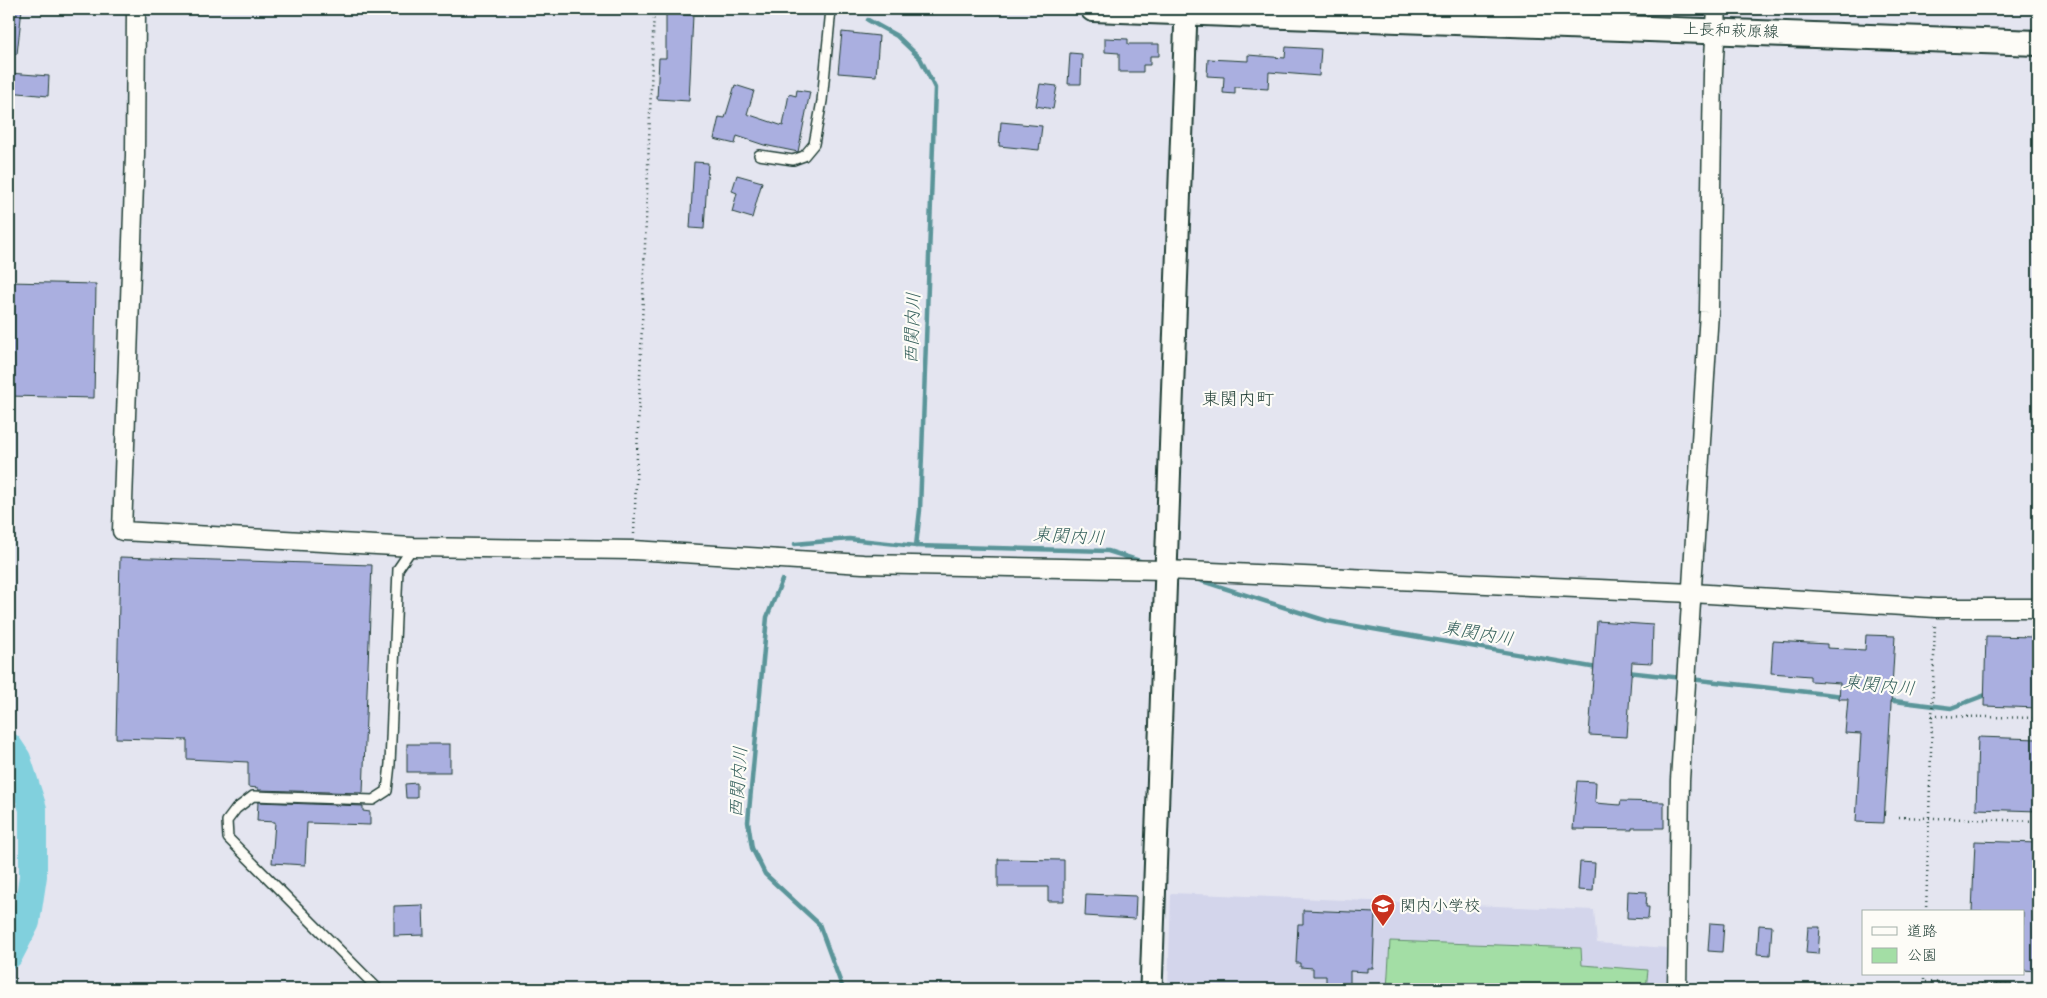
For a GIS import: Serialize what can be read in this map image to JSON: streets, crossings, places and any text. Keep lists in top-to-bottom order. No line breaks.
{"streets":{"main road":["上長和萩原線"]},"districts":["東関内町"],"water":["西関内川","東関内川"],"places":{"school or university":["関内小学校"]},"legend":["道路","公園"]}
